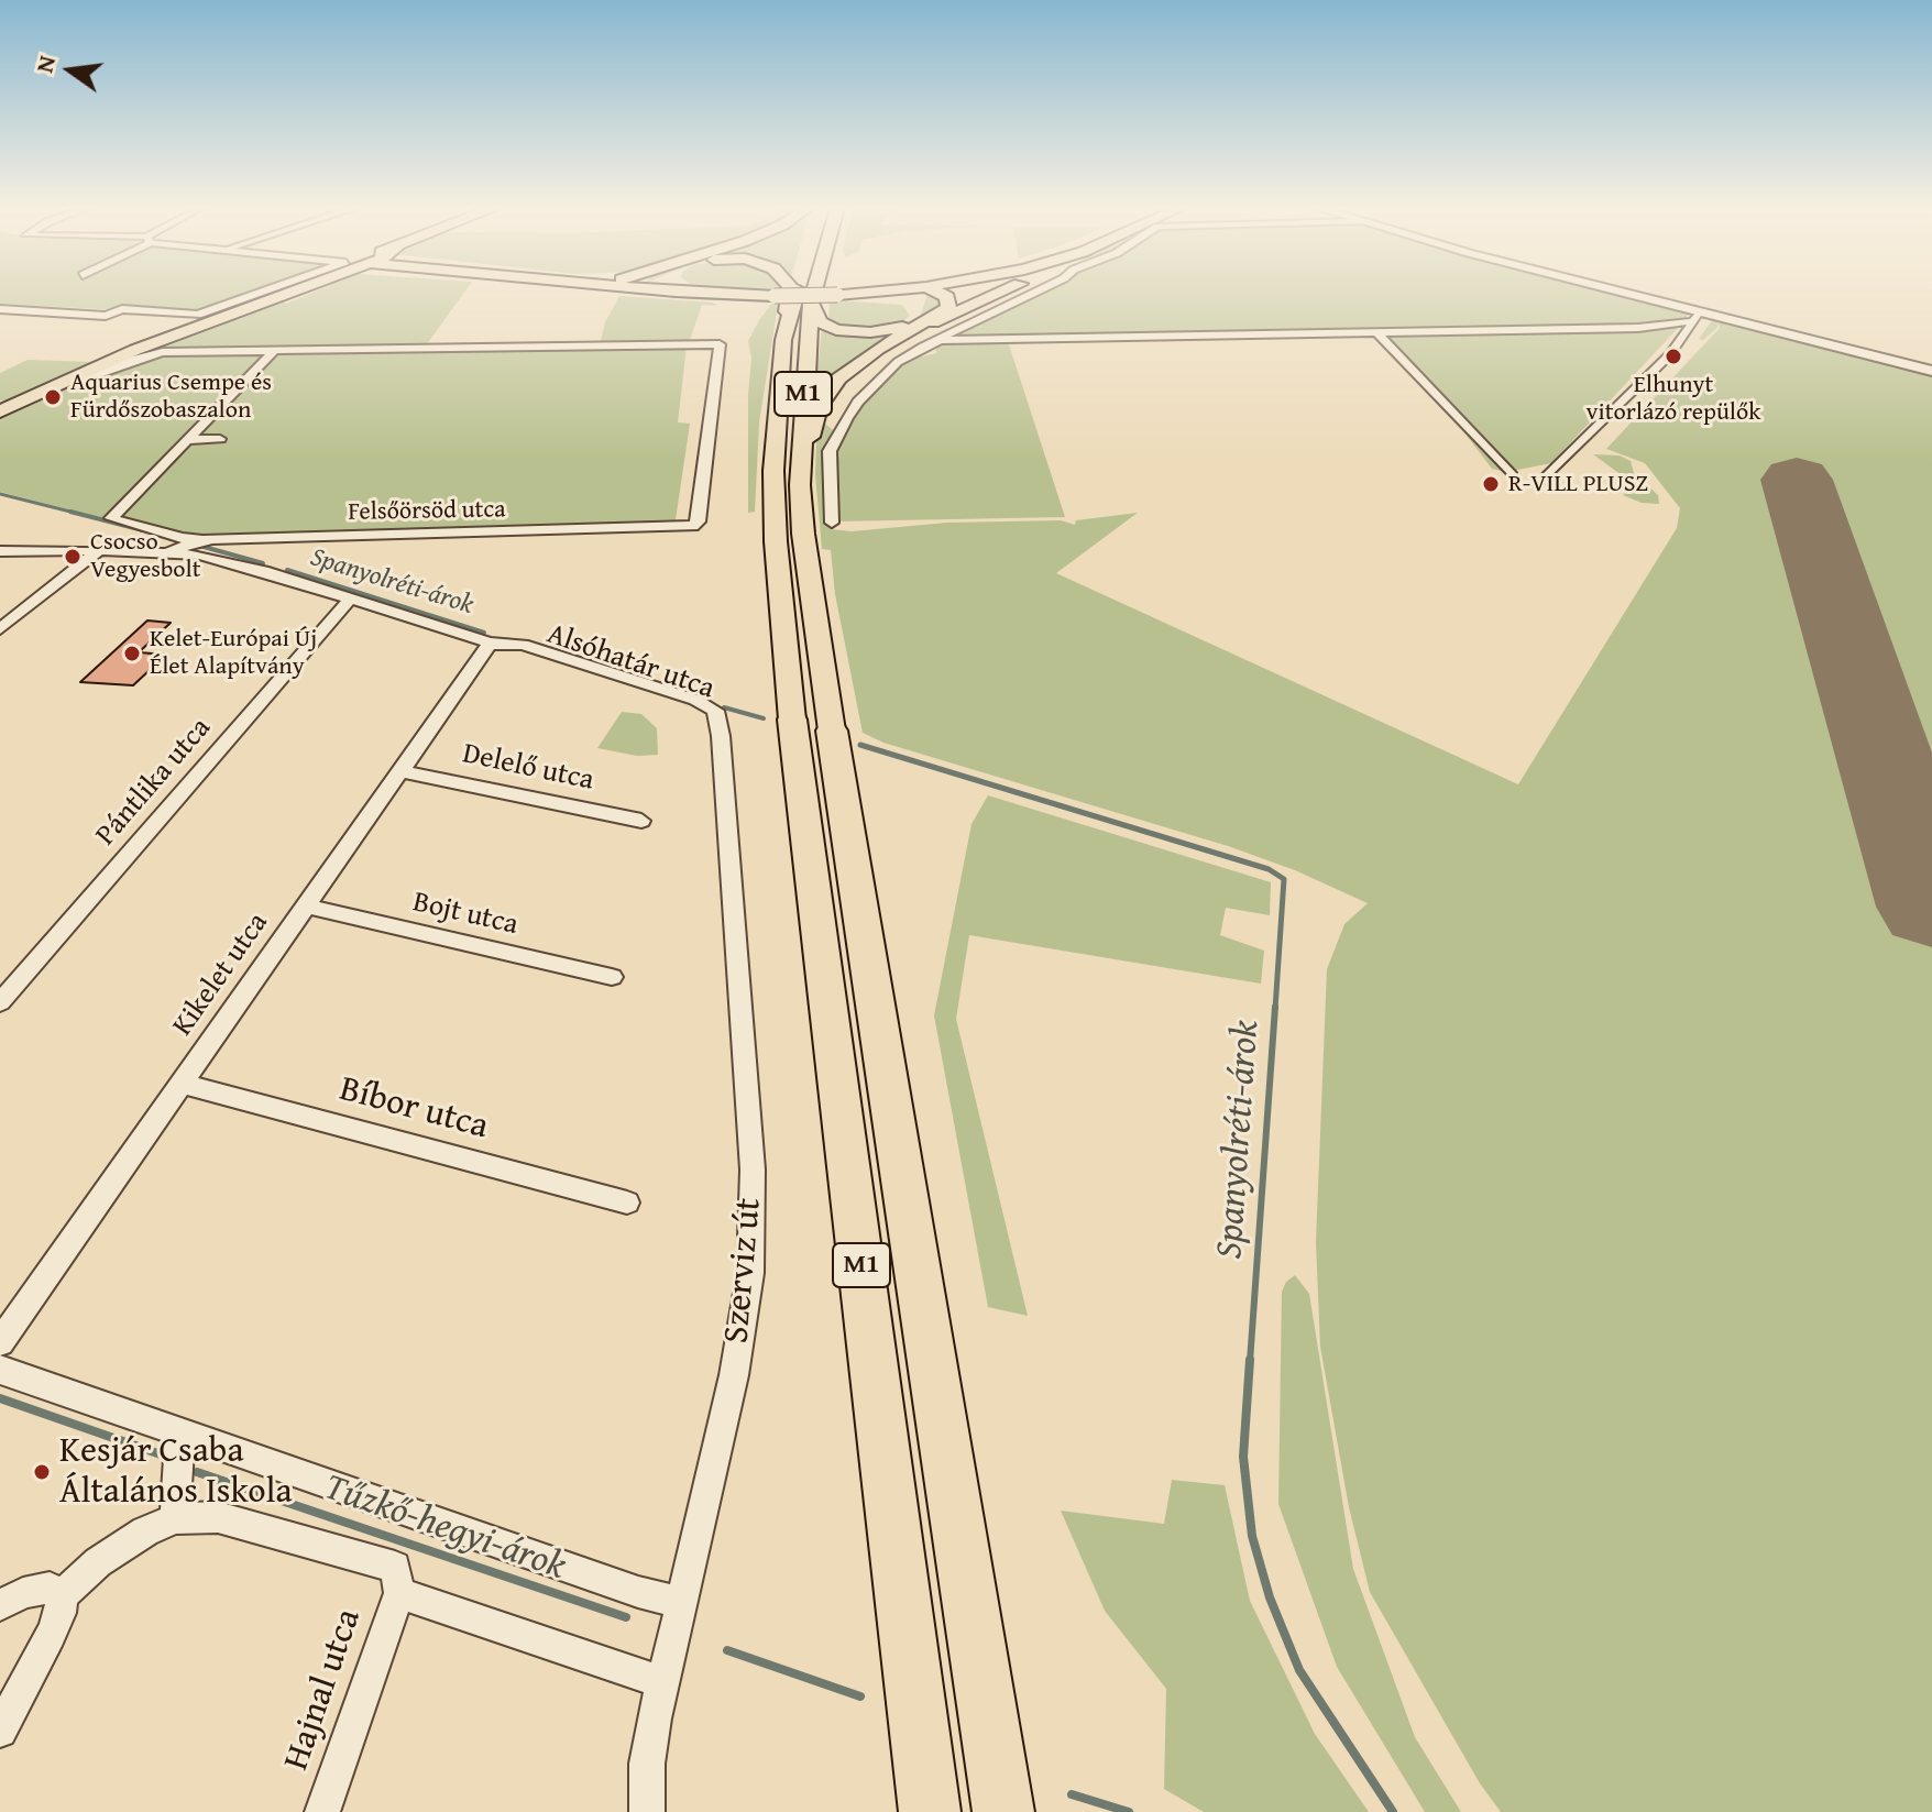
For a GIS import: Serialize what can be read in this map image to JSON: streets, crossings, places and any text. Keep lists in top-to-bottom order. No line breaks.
{"streets":{"highway":["M1"],"street":["Felsőörsöd utca","Alsóhatár utca","Delelő utca","Pántlika utca","Bojt utca","Kikelet utca","Bíbor utca","Szerviz út","Hajnal utca"]},"crossings":[["Felsőörsöd utca","Alsóhatár utca"],["Alsóhatár utca","Pántlika utca"],["Alsóhatár utca","Kikelet utca"],["Alsóhatár utca","Szerviz út"],["Delelő utca","Kikelet utca"],["Bojt utca","Kikelet utca"],["Kikelet utca","Bíbor utca"]],"water":["Spanyolréti-árok","Tűzkő-hegyi-árok"],"places":["Elhunyt vitorlázó repülők","Aquarius Csempe és Fürdőszobaszalon","R-VILL PLUSZ","Csocso Vegyesbolt","Kelet-Európai Új Élet Alapítvány","Kesjár Csaba Általános Iskola"],"north":"left"}
